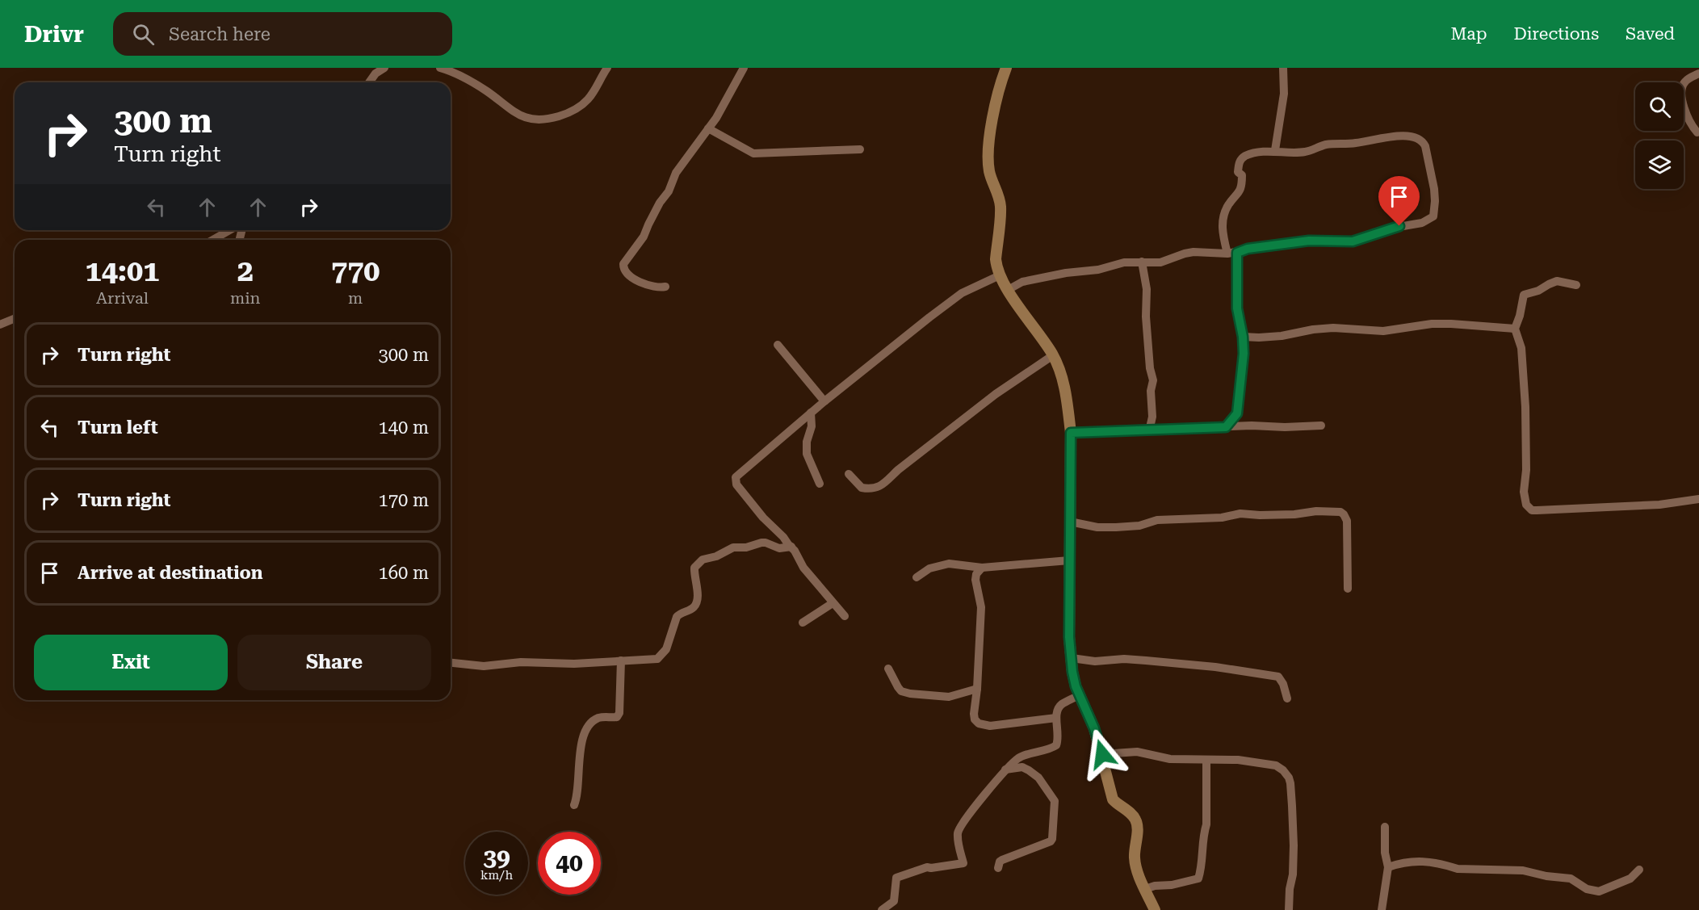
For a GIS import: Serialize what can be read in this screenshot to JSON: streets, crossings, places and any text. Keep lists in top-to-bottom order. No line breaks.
{"page":{"header":"Drivr","search":"Search here","nav":["Map","Directions","Saved"],"turn":["300 m","Turn right"],"eta":["14:01","Arrival","2","min","770","m"],"list":[{"name":"Turn right","value":"300 m"},{"name":"Turn left","value":"140 m"},{"name":"Turn right","value":"170 m"},{"name":"Arrive at destination","value":"160 m"}],"buttons":["Exit","Share"],"speed":"39 km/h","limit":"40"}}
